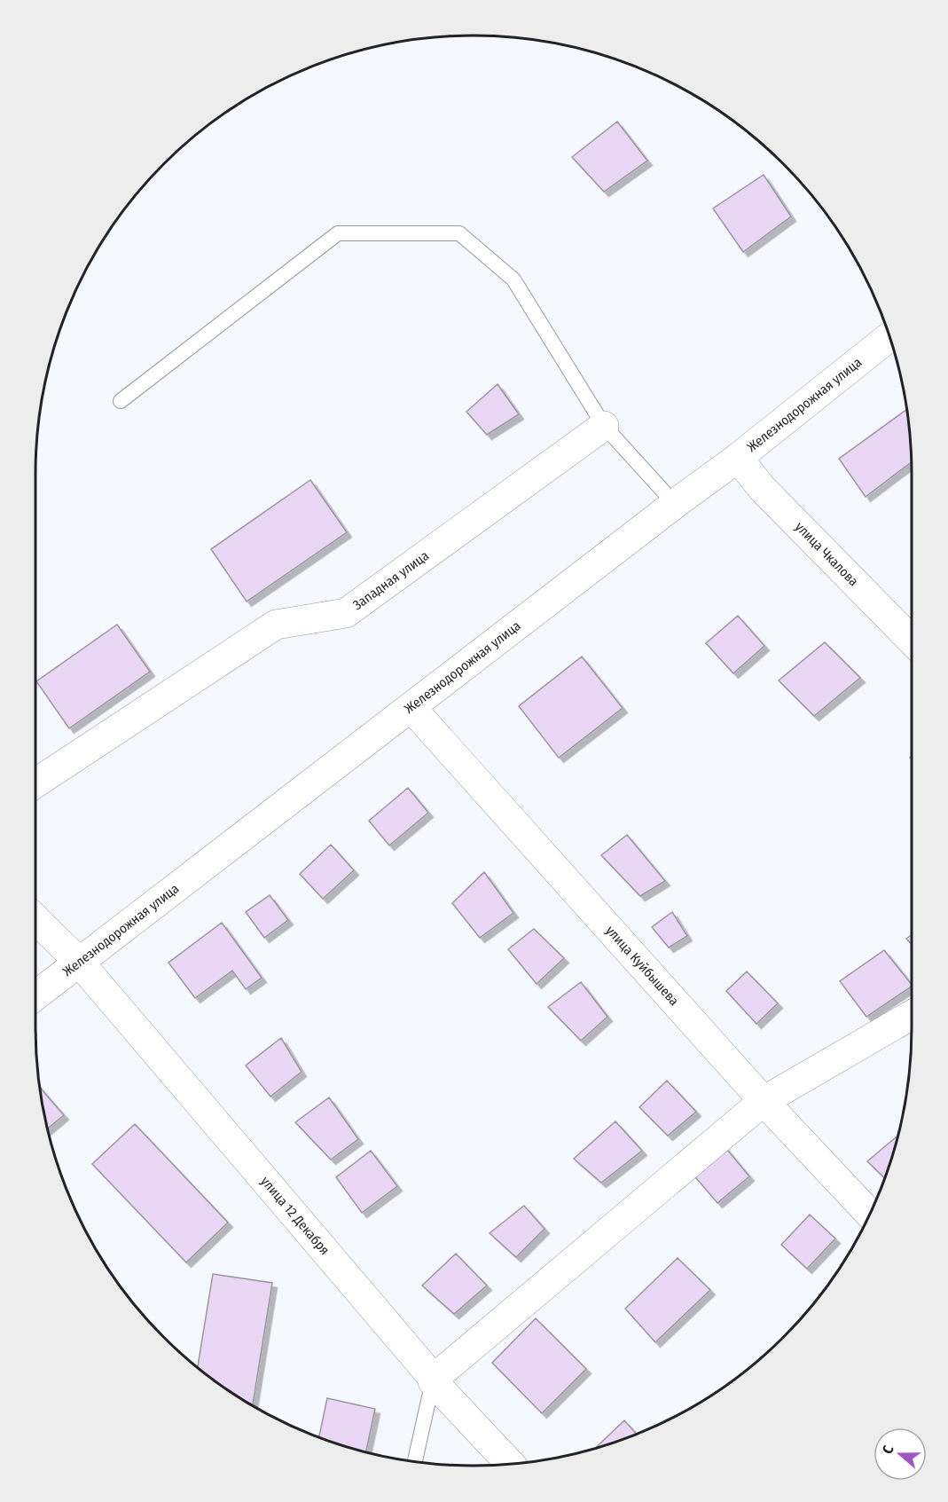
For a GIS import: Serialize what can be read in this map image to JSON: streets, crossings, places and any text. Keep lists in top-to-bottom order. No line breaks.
{"streets":{"street":["Железнодорожная улица","улица Чкалова","Западная улица","улица Куйбышева","улица 12 Декабря"]},"crossings":[["Железнодорожная улица","улица Чкалова"],["Железнодорожная улица","улица Куйбышева"],["Железнодорожная улица","улица 12 Декабря"]],"north":"left"}
